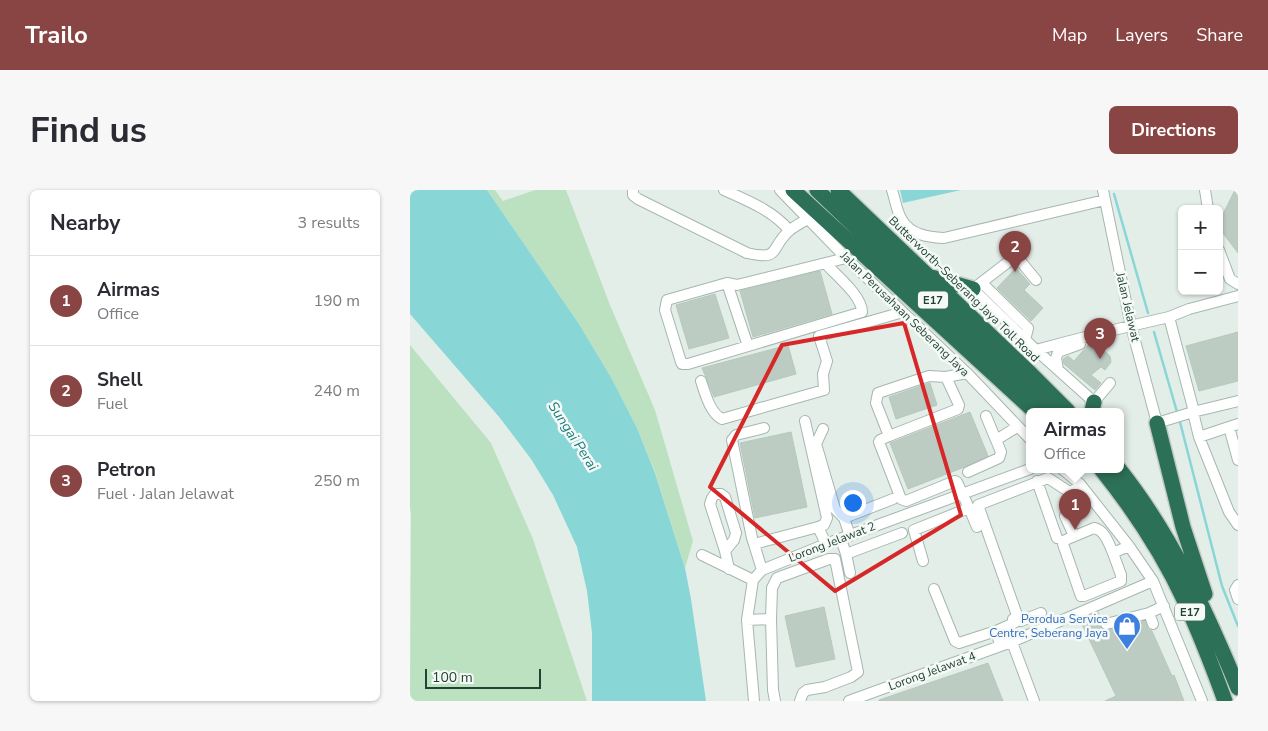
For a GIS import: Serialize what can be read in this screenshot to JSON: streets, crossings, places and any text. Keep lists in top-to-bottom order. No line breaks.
{"streets":{"highway":["Butterworth–Seberang Jaya Toll Road","E17"],"street":["Jalan Jelawat","Jalan Perusahaan Seberang Jaya","Lorong Jelawat 2","Lorong Jelawat 4"]},"water":["Sungai Perai"],"places":{"shop":["Perodua Service Centre, Seberang Jaya"]},"scale_bar":"100 m","page":{"header":"Trailo","nav":["Map","Layers","Share"],"buttons":"Directions","title":"Find us","heading":["Nearby","3 results"],"map_buttons":["+","−"],"pins":["2","3","1"],"list":[{"mark":"1","name":"Airmas","note":"Office","value":"190 m"},{"mark":"2","name":"Shell","note":"Fuel","value":"240 m"},{"mark":"3","name":"Petron","note":"Fuel · Jalan Jelawat","value":"250 m"}],"popup":["Airmas","Office"],"scale":"100 m"}}
